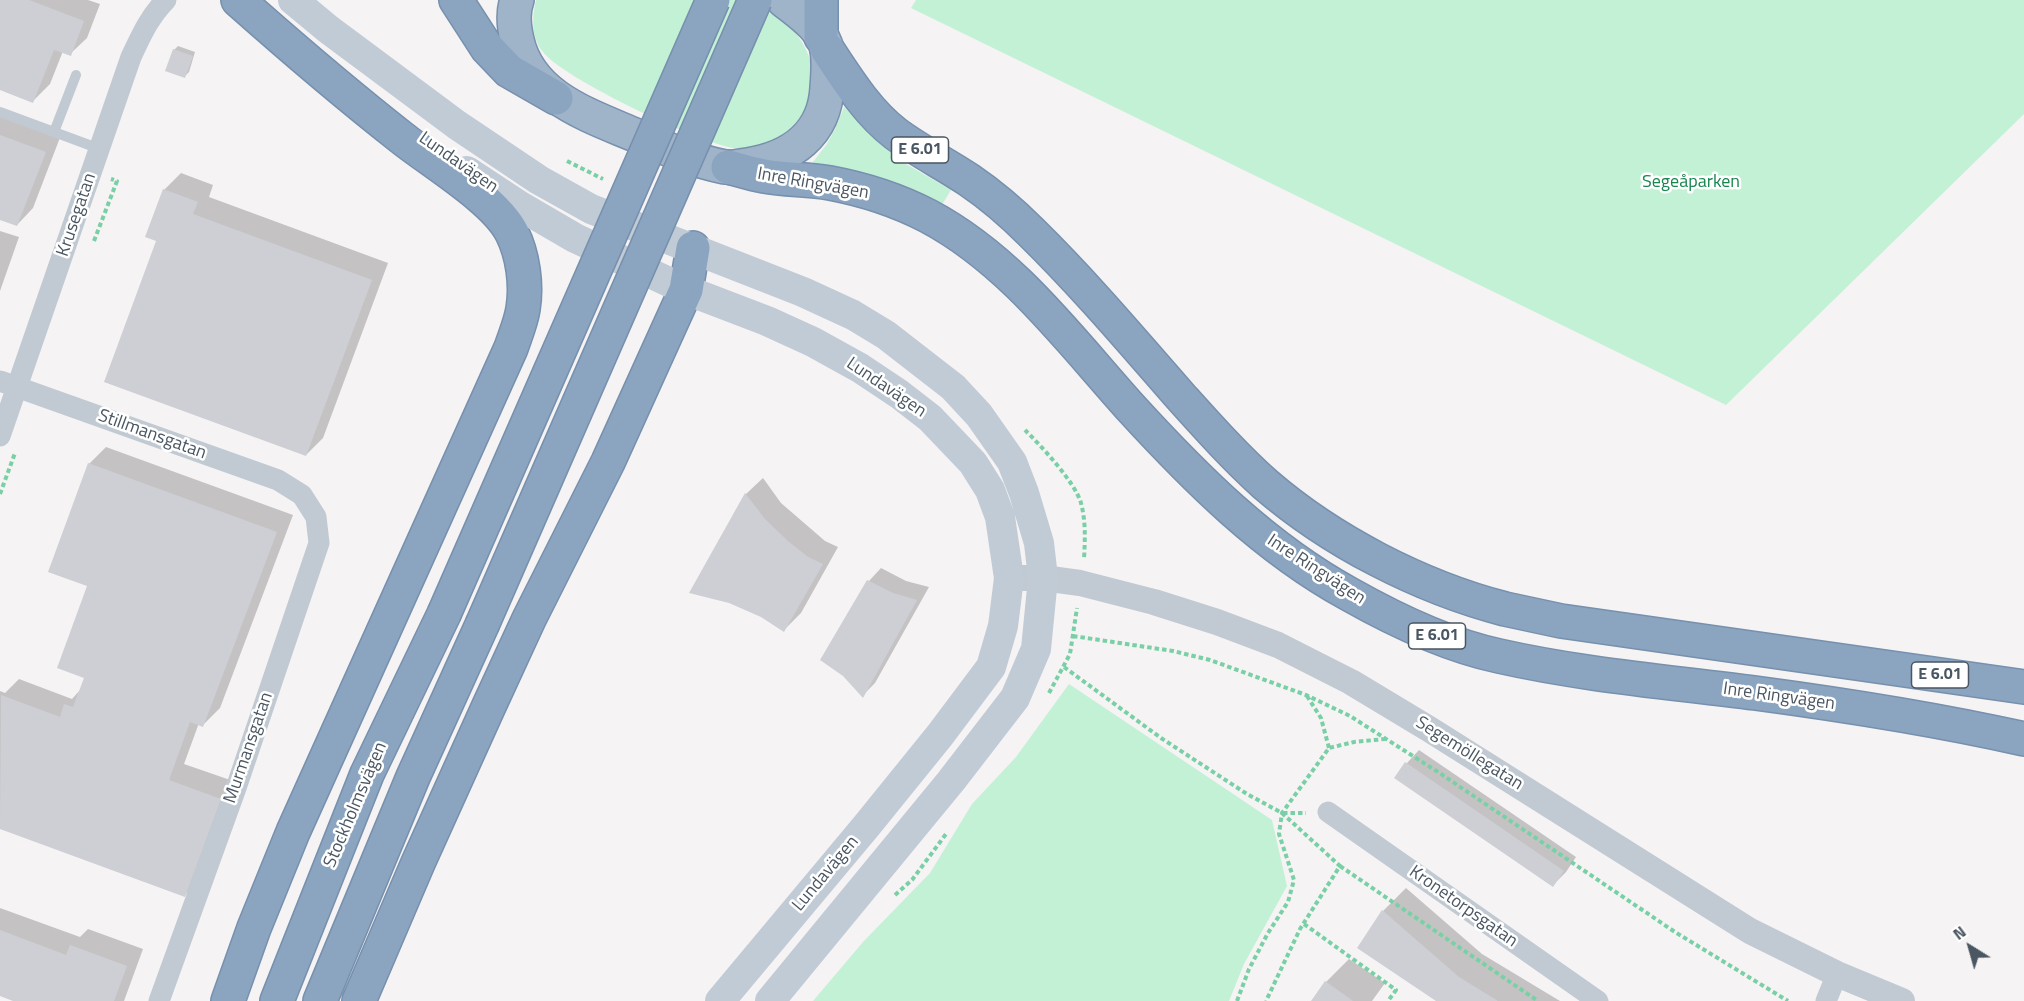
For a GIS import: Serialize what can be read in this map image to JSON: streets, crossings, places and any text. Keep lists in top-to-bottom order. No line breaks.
{"streets":{"highway":["E 6.01","Inre Ringvägen","Stockholmsvägen"],"main road":["Lundavägen"],"street":["Krusegatan","Stillmansgatan","Murmansgatan","Segemöllegatan","Kronetorpsgatan"]},"crossings":[["Lundavägen","Segemöllegatan"],["Krusegatan","Stillmansgatan"],["Stillmansgatan","Murmansgatan"]],"parks":["Segeåparken"],"north":"top left"}
